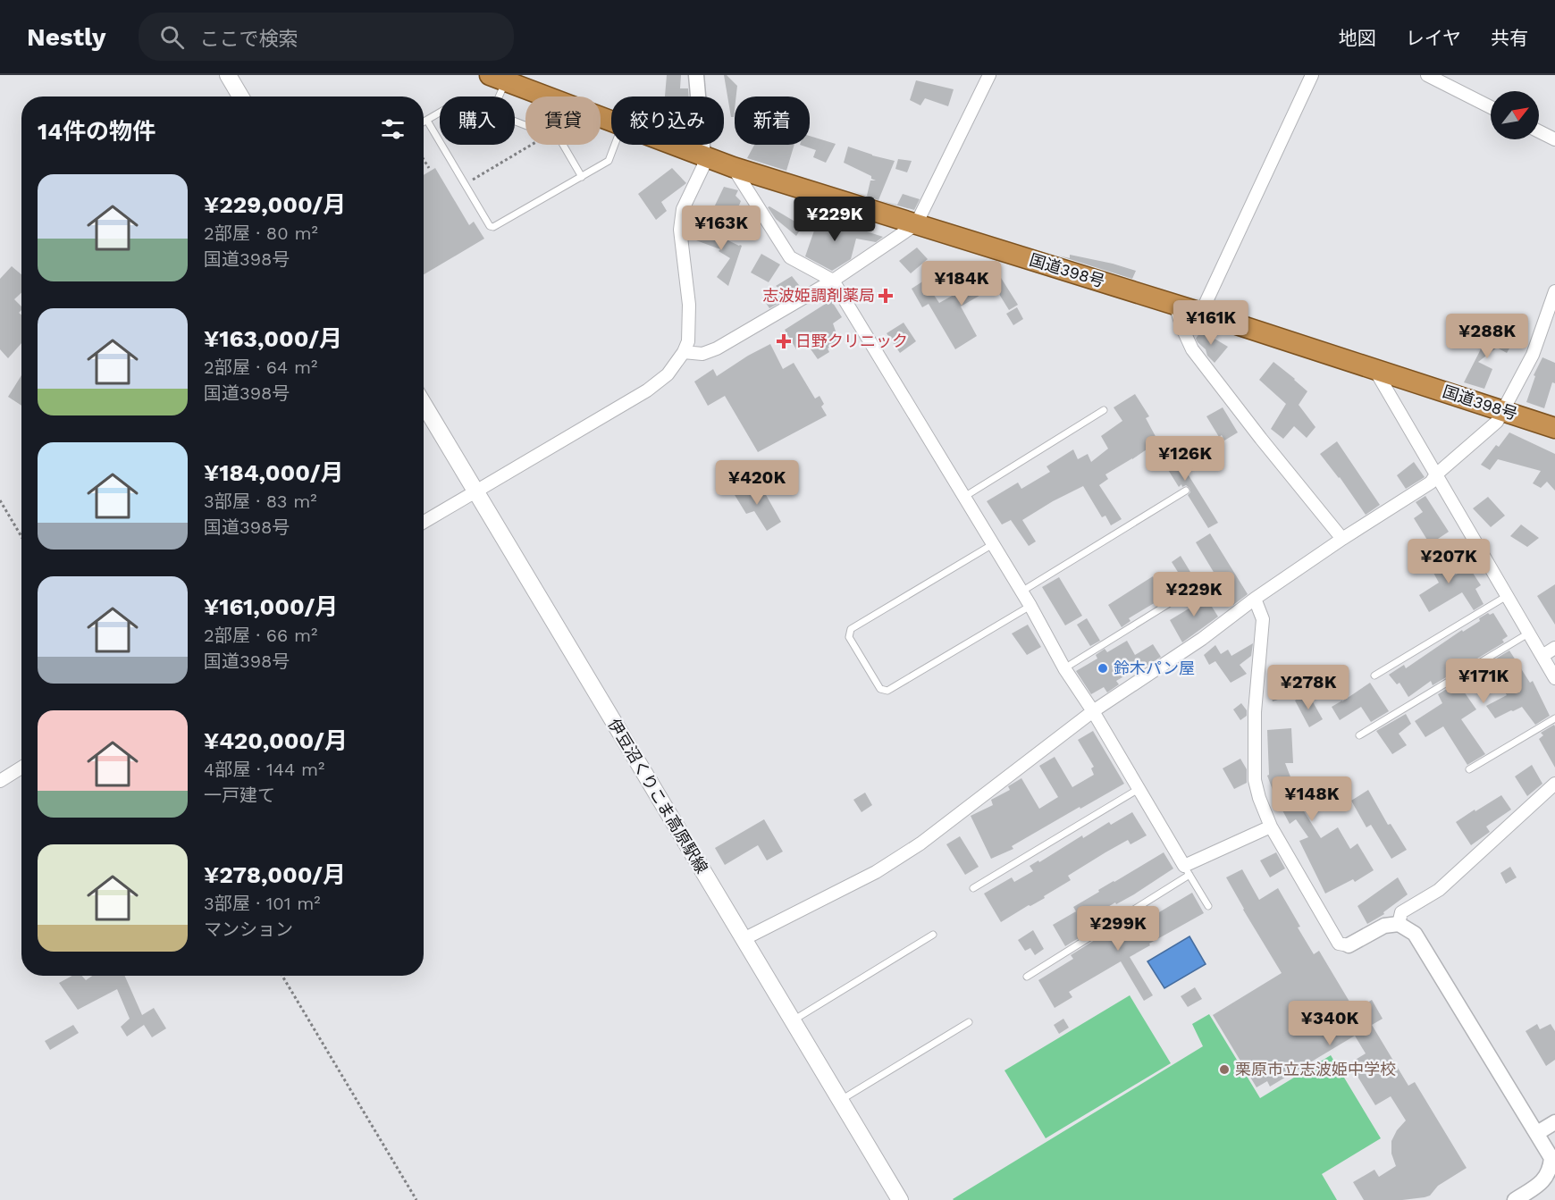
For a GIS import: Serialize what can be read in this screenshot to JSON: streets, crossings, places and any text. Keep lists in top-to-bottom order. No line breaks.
{"streets":{"highway":["国道398号"],"main road":["伊豆沼くりこま高原駅線"]},"places":{"health":["志波姫調剤薬局","日野クリニック"],"other":["鈴木パン屋","栗原市立志波姫中学校"]},"north":"top right","page":{"header":"Nestly","search":"ここで検索","nav":["地図","レイヤ","共有"],"chip":["購入","賃貸","絞り込み","新着"],"heading":"14件の物件","list":[{"name":"¥229,000/月","note":"2部屋 · 80 m² · 国道398号"},{"name":"¥163,000/月","note":"2部屋 · 64 m² · 国道398号"},{"name":"¥184,000/月","note":"3部屋 · 83 m² · 国道398号"},{"name":"¥161,000/月","note":"2部屋 · 66 m² · 国道398号"},{"name":"¥420,000/月","note":"4部屋 · 144 m² · 一戸建て"},{"name":"¥278,000/月","note":"3部屋 · 101 m² · マンション"}],"price":["¥229K","¥163K","¥184K","¥161K","¥288K","¥126K","¥420K","¥207K","¥229K","¥171K","¥278K","¥148K","¥299K","¥340K"]}}
